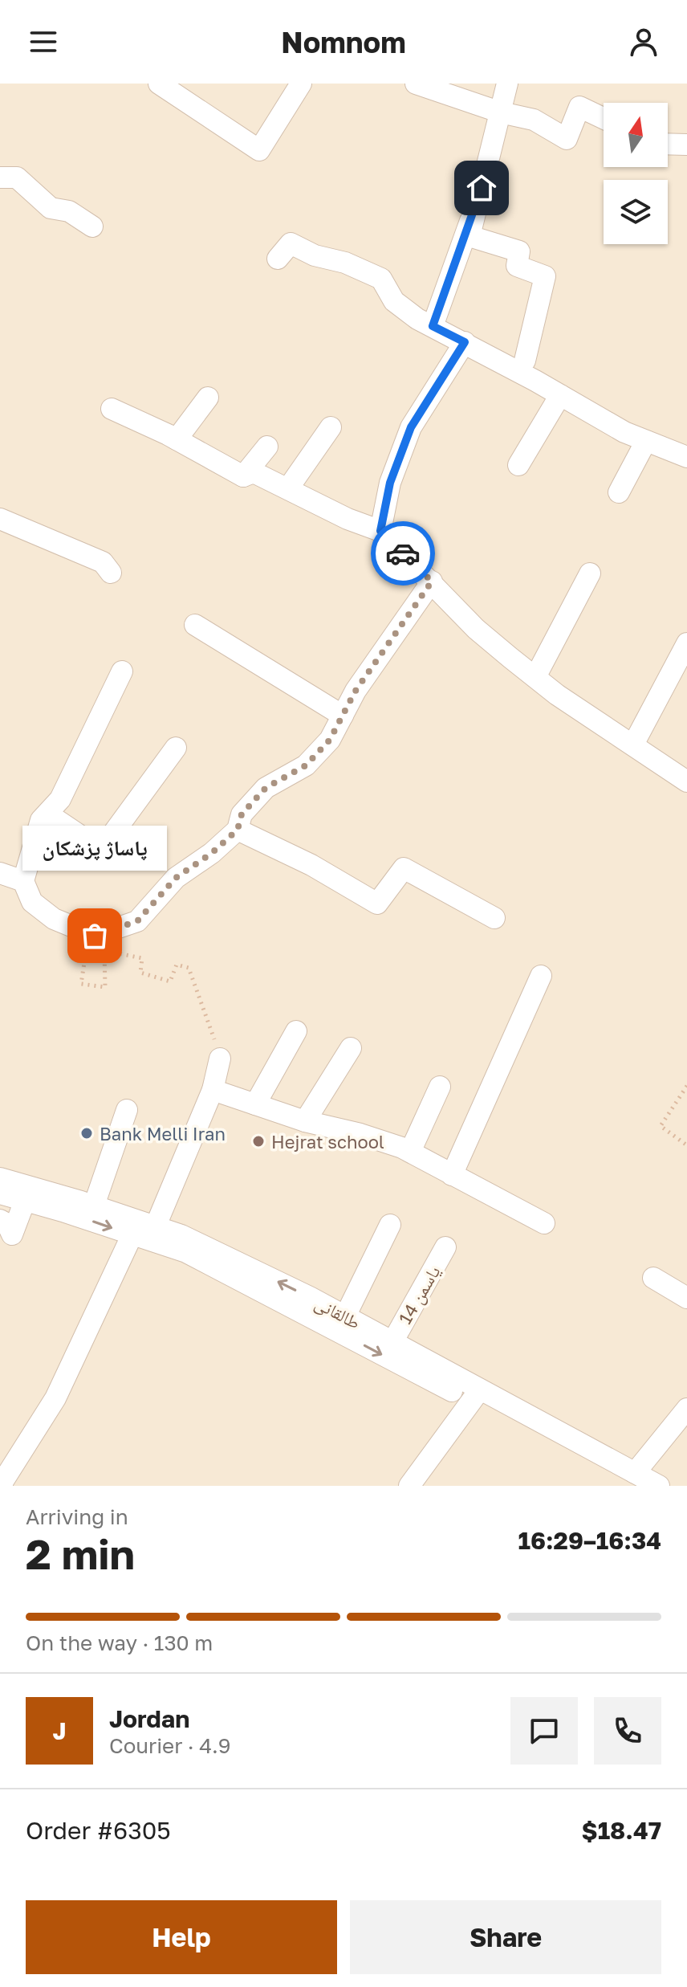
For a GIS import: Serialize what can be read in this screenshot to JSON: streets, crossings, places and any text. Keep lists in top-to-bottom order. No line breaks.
{"streets":{"street":["یاسمن 14","طالقانی"]},"crossings":[["یاسمن 14","طالقانی"]],"places":["پاساژ پزشکان","Bank Melli Iran","Hejrat school"],"north":"top","page":{"header":"Nomnom","bubble":"پاساژ پزشکان","heading":["2 min","Arriving in","16:29–16:34"],"panel":["Jordan","Courier · 4.9","Order #6305","$18.47"],"bar":"On the way · 130 m","round":"J","buttons":["Help","Share"]}}
